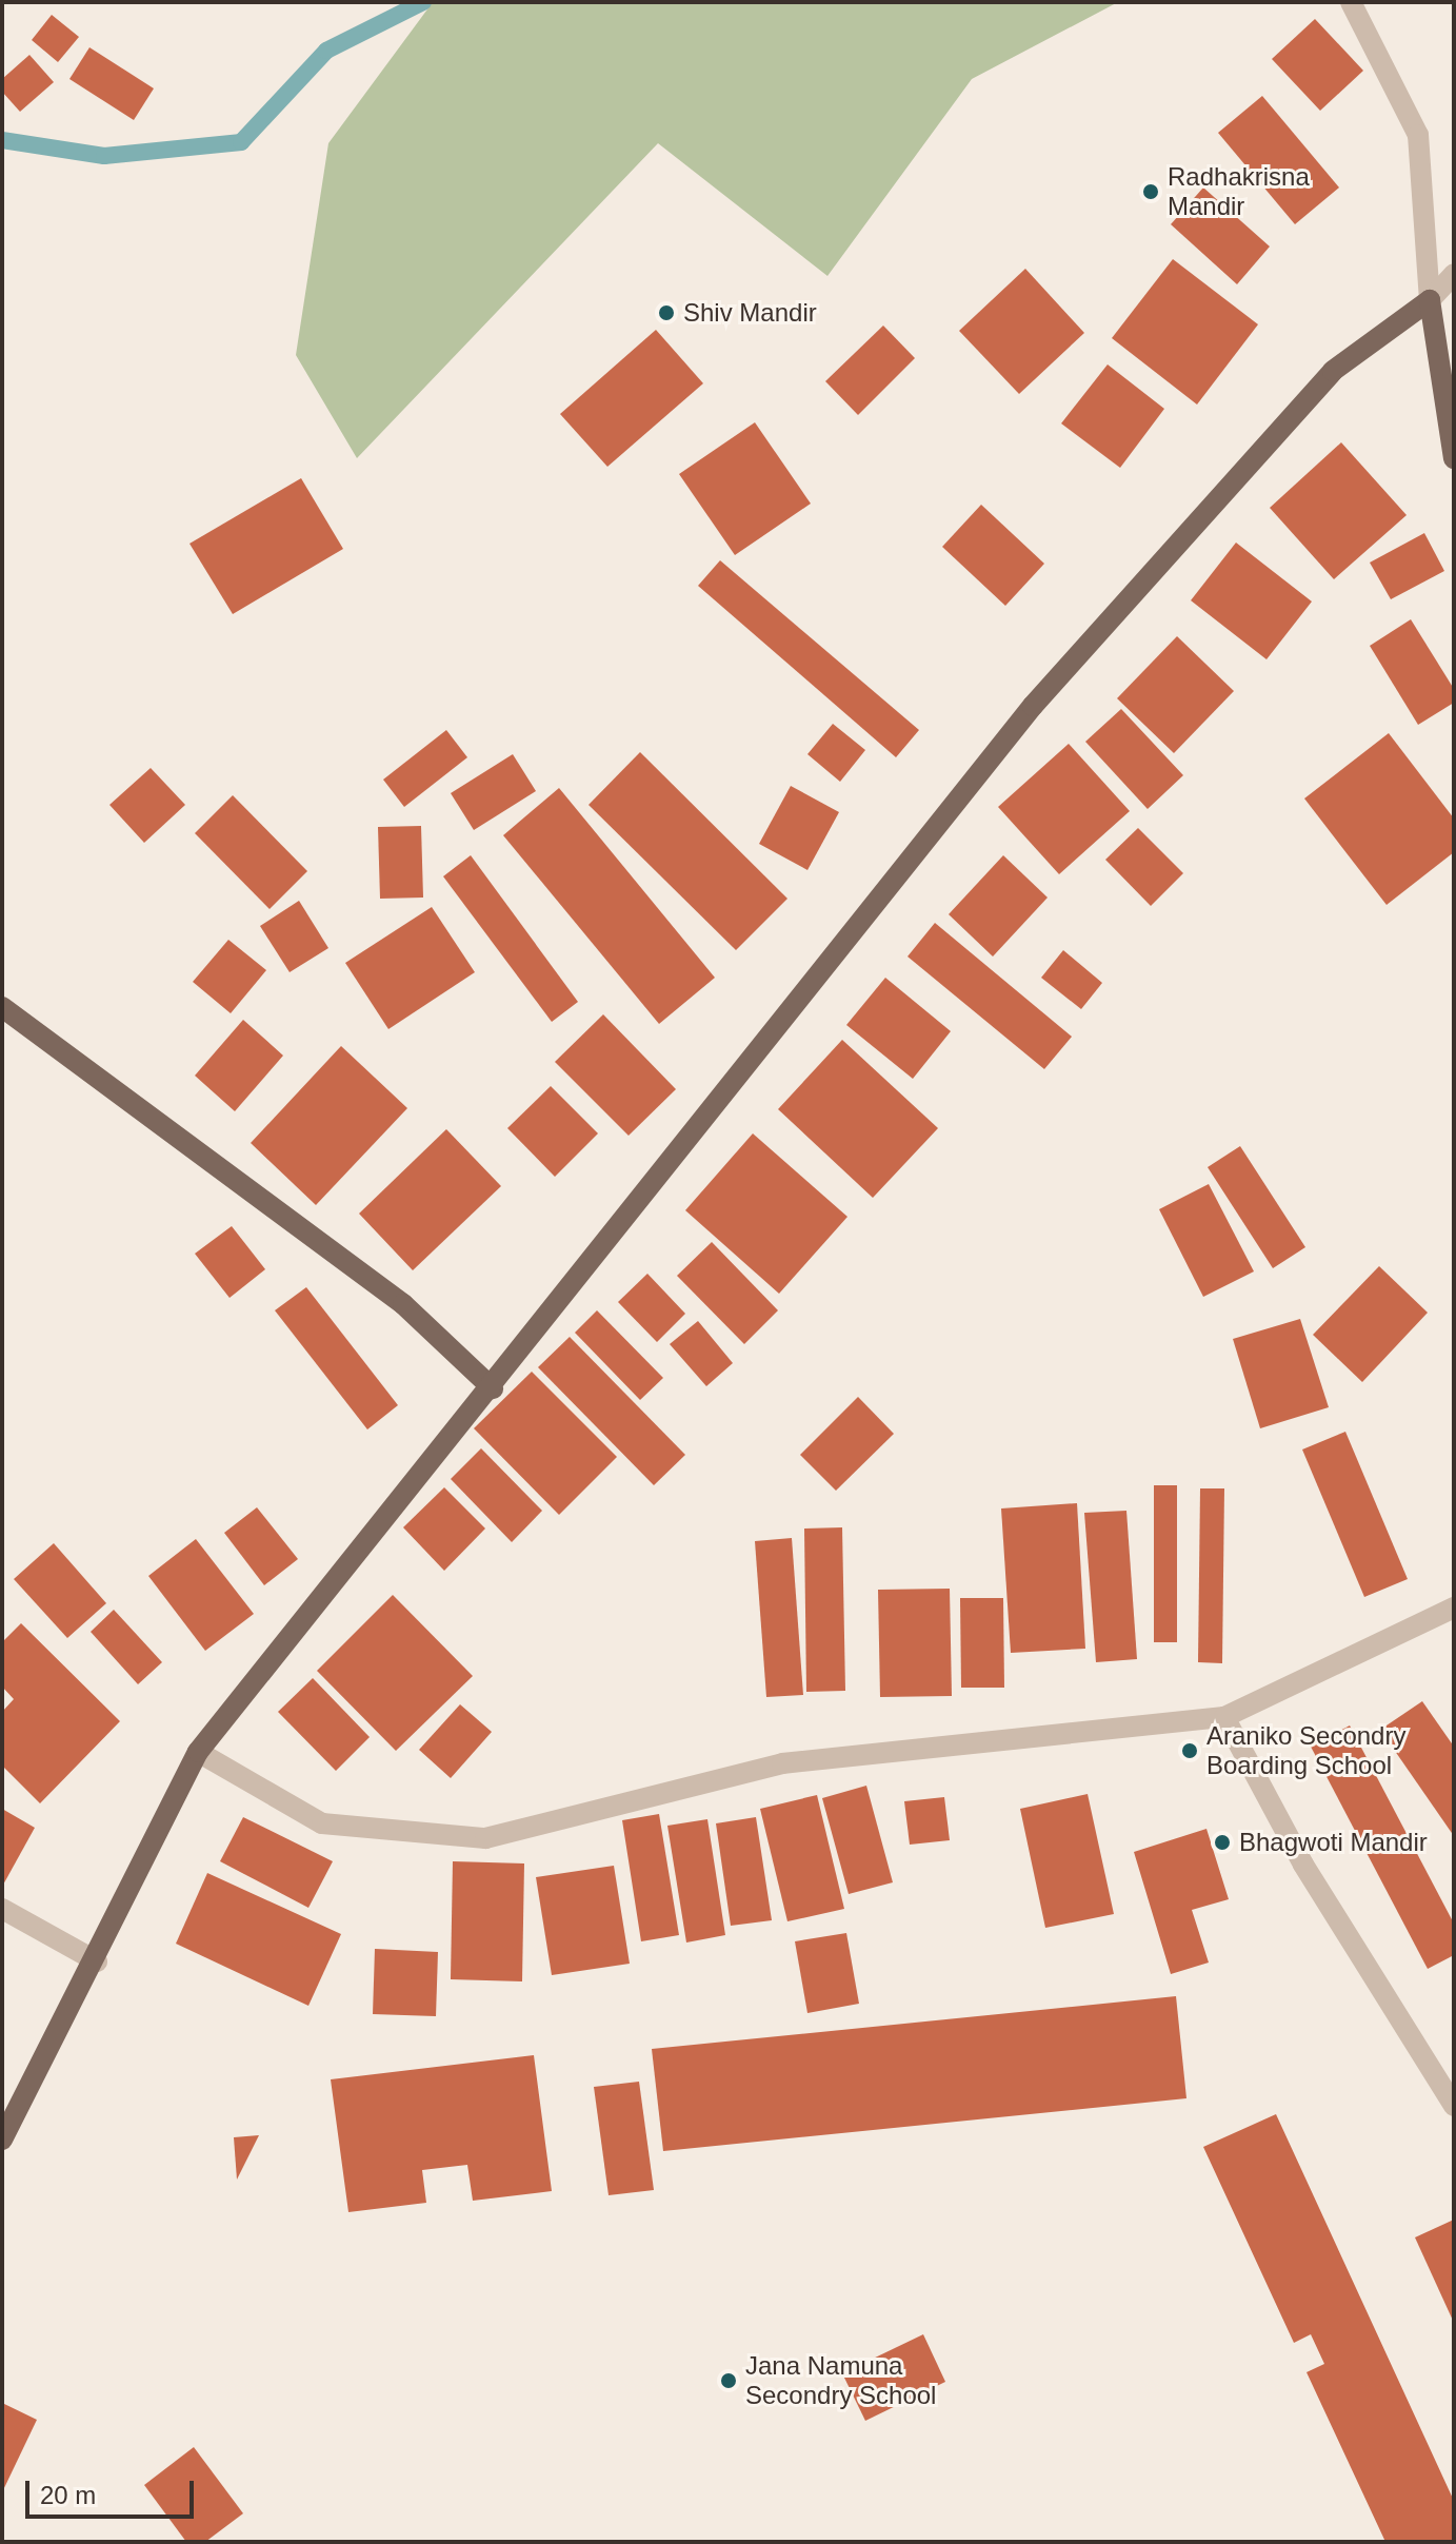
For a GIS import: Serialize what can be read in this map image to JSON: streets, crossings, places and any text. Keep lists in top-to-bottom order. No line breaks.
{"places":["Radhakrisna Mandir","Shiv Mandir","Araniko Secondry Boarding School","Bhagwoti Mandir","Jana Namuna Secondry School"],"scale_bar":"20 m"}
